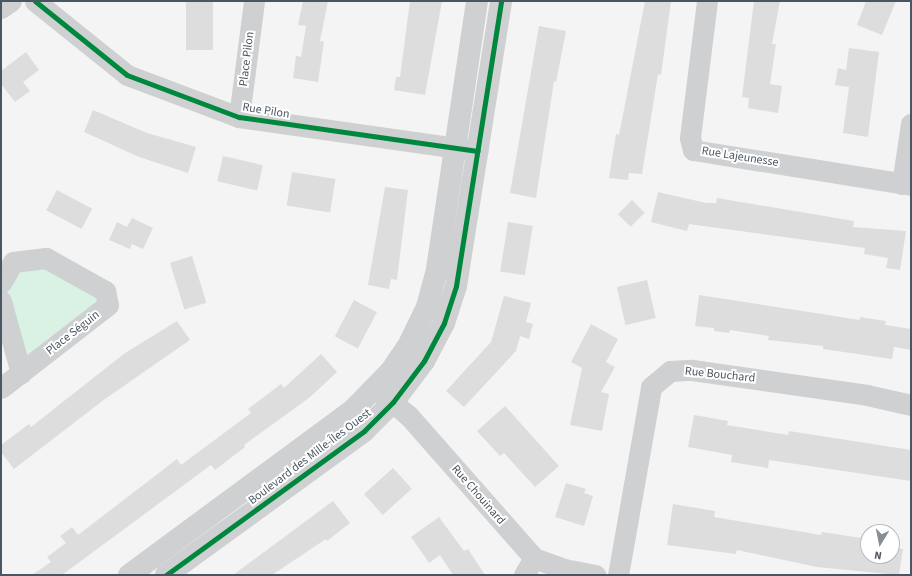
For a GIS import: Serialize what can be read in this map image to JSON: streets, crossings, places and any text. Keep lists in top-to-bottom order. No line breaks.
{"streets":{"street":["Place Pilon","Rue Pilon","Rue Lajeunesse","Place Séguin","Rue Bouchard","Boulevard des Mille-Îles Ouest","Rue Chouinard"]},"crossings":[["Place Pilon","Rue Pilon"],["Rue Pilon","Boulevard des Mille-Îles Ouest"],["Boulevard des Mille-Îles Ouest","Rue Chouinard"]],"north":"bottom"}
